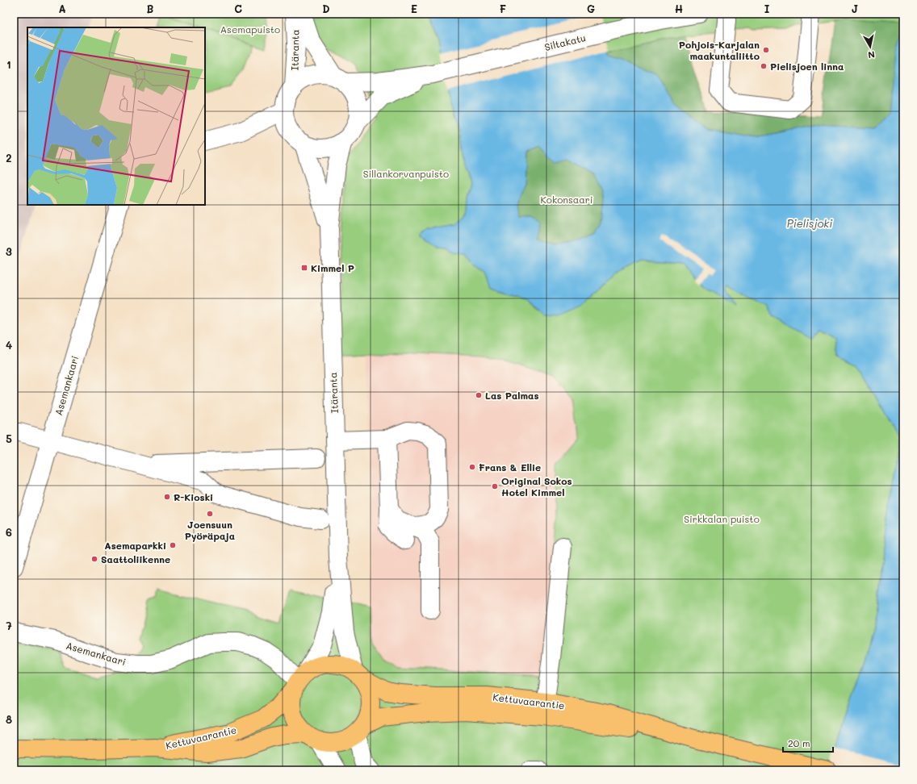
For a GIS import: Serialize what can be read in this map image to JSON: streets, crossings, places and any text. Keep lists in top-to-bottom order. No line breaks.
{"streets":{"main road":["Kettuvaarantie"],"street":["Siltakatu","Itäranta","Asemankaari"]},"crossings":[["Siltakatu","Itäranta"],["Itäranta","Asemankaari"],["Itäranta","Kettuvaarantie"],["Asemankaari","Kettuvaarantie"]],"water":["Pielisjoki"],"parks":["Asemapuisto","Sillankorvanpuisto","Kokonsaari","Sirkkalan puisto"],"places":{"other":["Pohjois-Karjalan maakuntaliitto","Pielisjoen linna","Las Palmas","Frans & Ellie","Original Sokos Hotel Kimmel","R-Kioski","Joensuun Pyöräpaja","Asemaparkki","Saattoliikenne"],"transit":["Kimmel P"]},"scale_bar":"20 m","north":"bottom","grid":{"columns":["A","B","C","D","E","F","G","H","I","J"],"rows":["1","2","3","4","5","6","7","8"]}}
